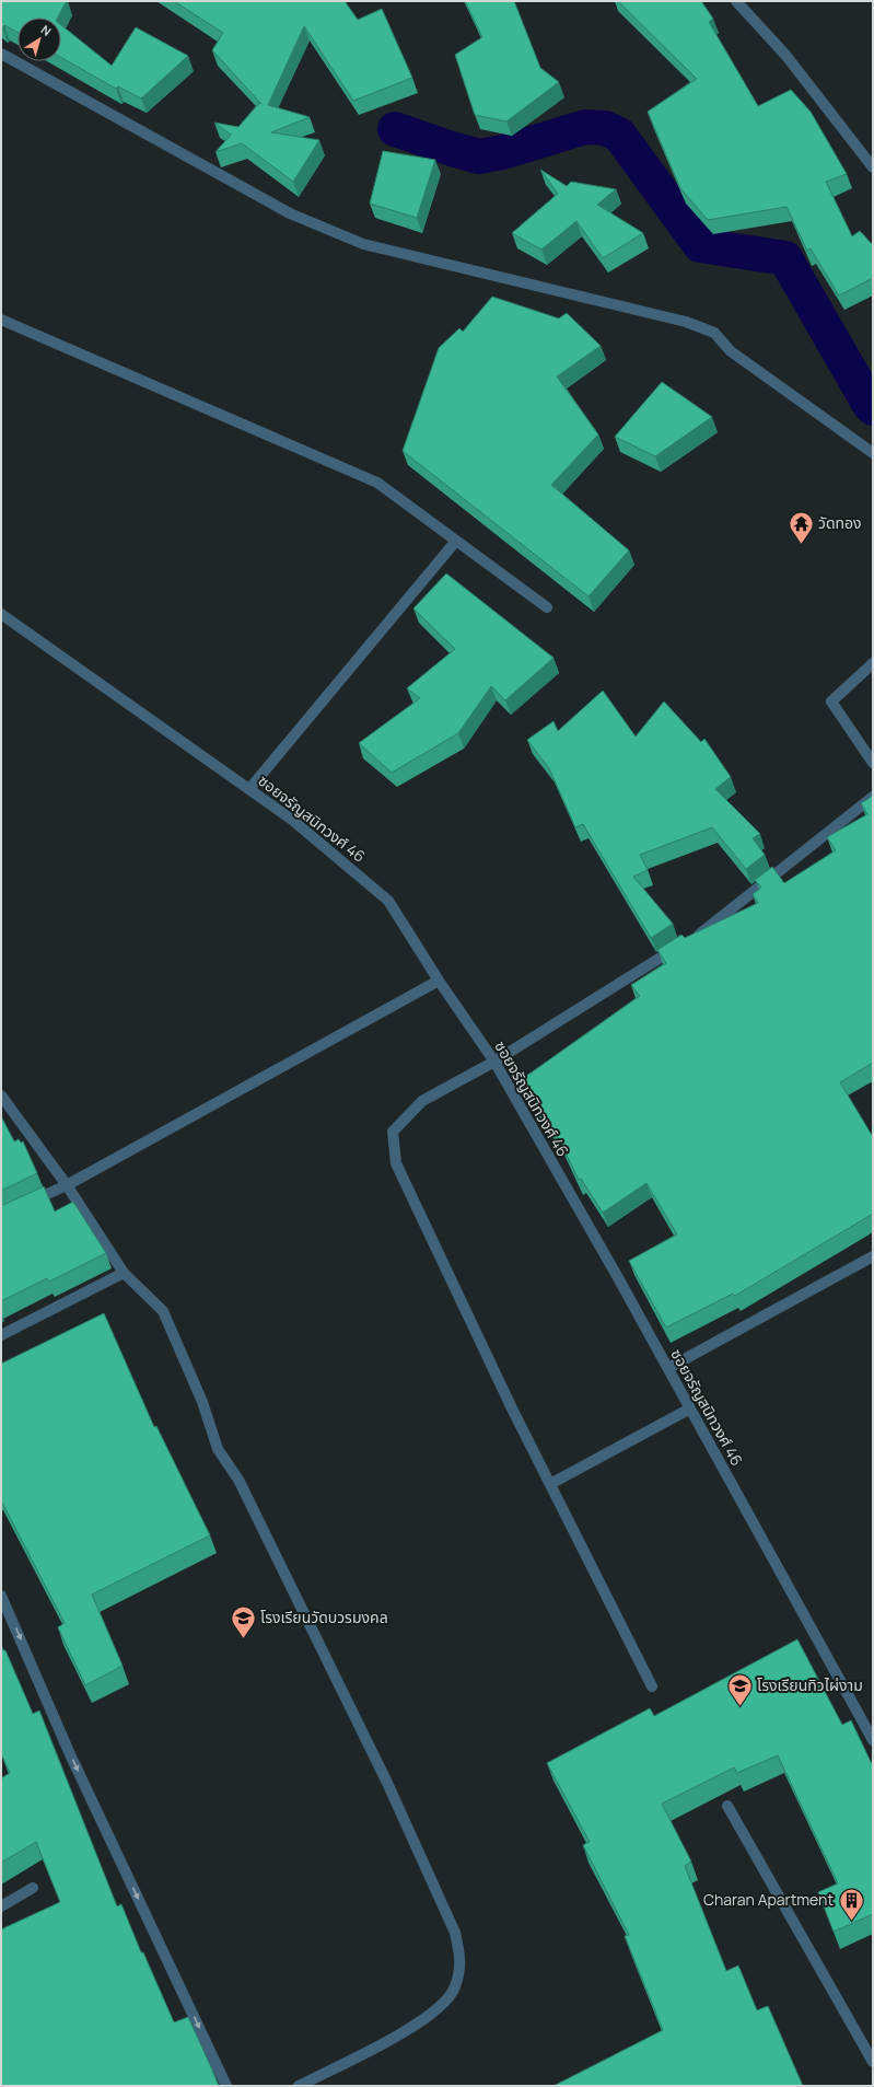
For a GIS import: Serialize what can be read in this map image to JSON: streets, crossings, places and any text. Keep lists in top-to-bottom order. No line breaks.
{"streets":{"street":["ซอยจรัญสนิทวงศ์ 46"]},"places":{"temple":["วัดทอง"],"school or university":["โรงเรียนวัดบวรมงคล","โรงเรียนทิวไผ่งาม"],"building":["Charan Apartment"]},"north":"top right"}
